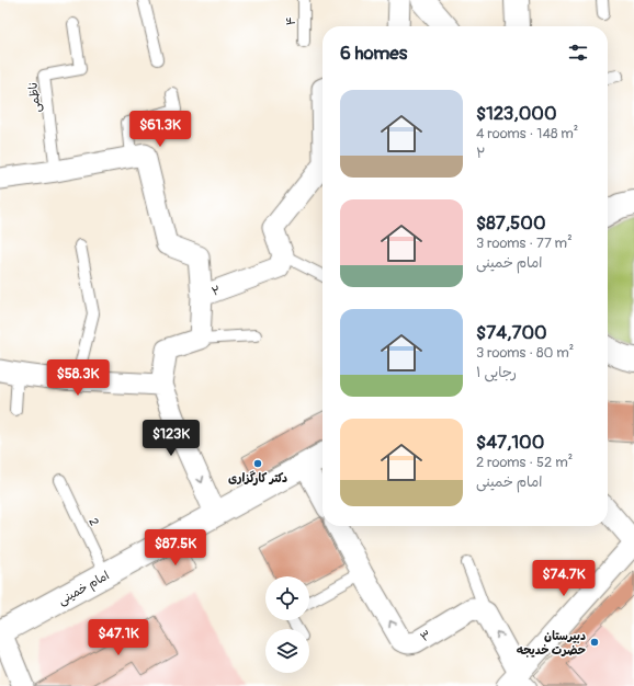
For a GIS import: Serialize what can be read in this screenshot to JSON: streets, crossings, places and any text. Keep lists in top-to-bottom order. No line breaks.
{"streets":{"main road":["امام خمینی"],"street":["۲","۳"],"lane":["۴","ناظمی","2"]},"crossings":[["2","امام خمینی"]],"places":["دکتر کارگزاری","دبیرستان حضرت خدیجه"],"page":{"heading":"6 homes","list":[{"name":"$123,000","note":"4 rooms · 148 m² · ۲"},{"name":"$87,500","note":"3 rooms · 77 m² · امام خمینی"},{"name":"$74,700","note":"3 rooms · 80 m² · رجایی ۱"},{"name":"$47,100","note":"2 rooms · 52 m² · امام خمینی"}],"price":["$61.3K","$58.3K","$123K","$87.5K","$74.7K","$47.1K"]}}
